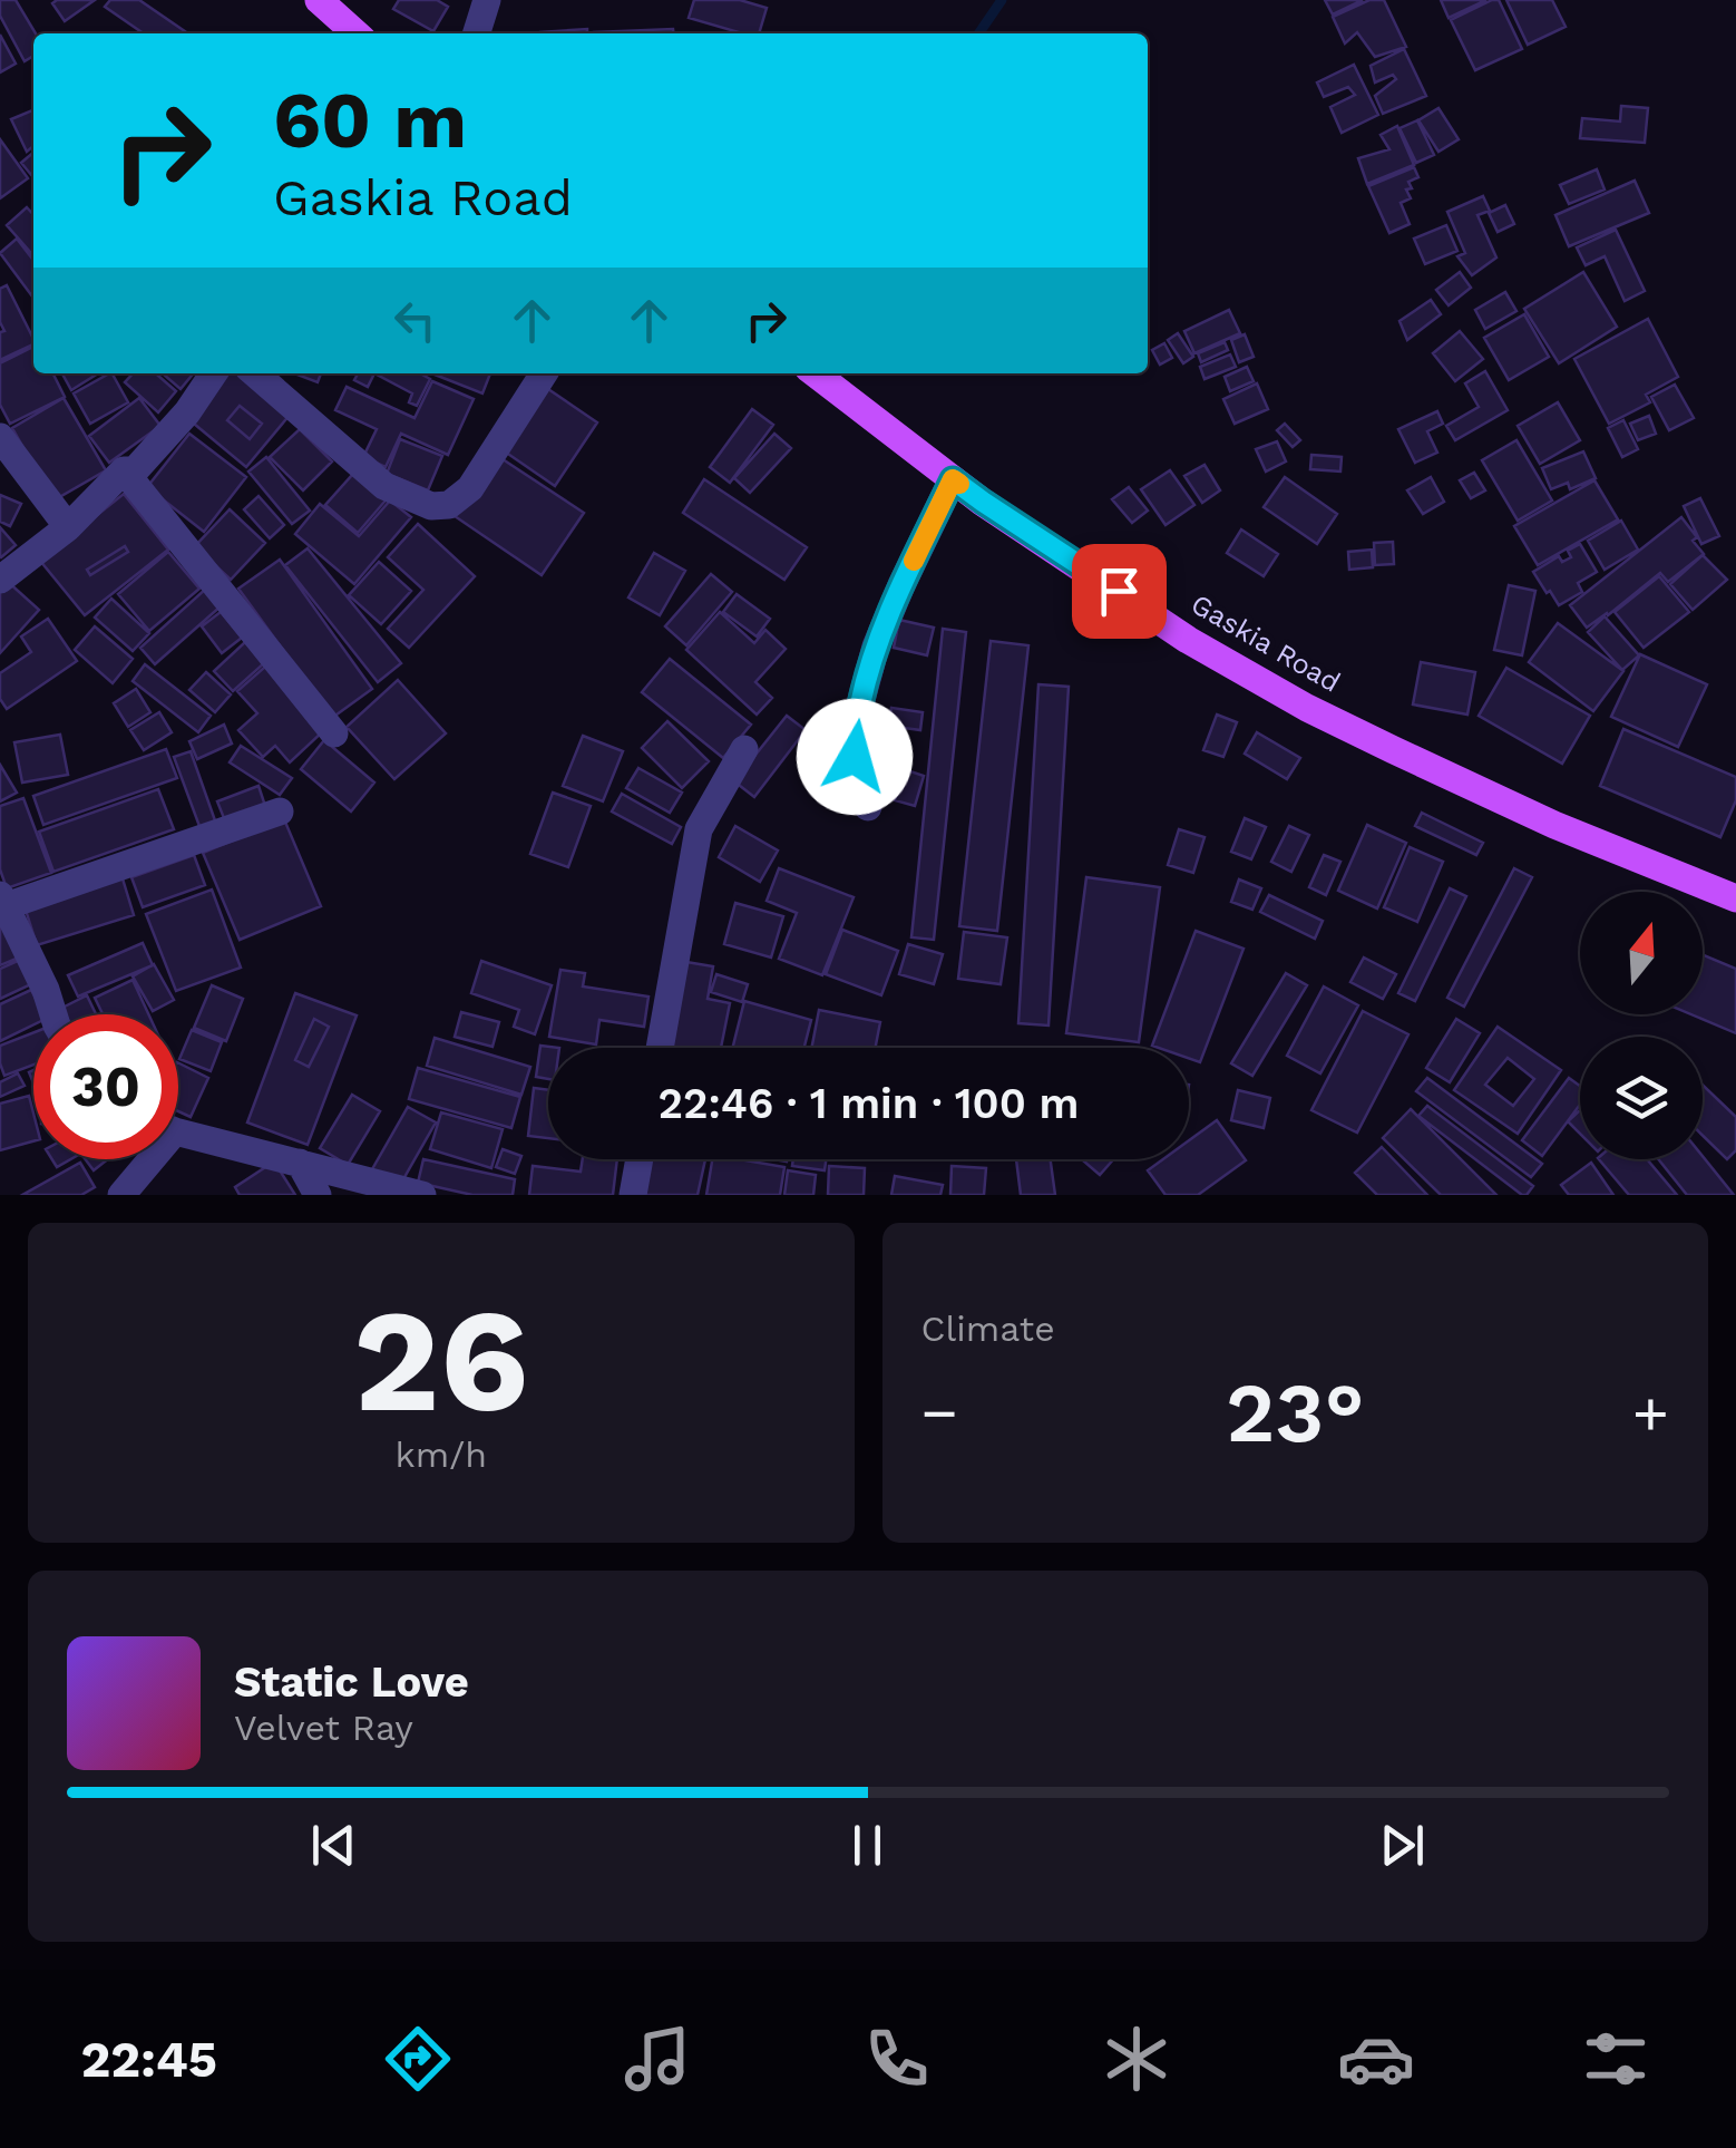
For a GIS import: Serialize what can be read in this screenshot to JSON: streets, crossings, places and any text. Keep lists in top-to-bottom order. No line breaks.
{"streets":{"main road":["Gaskia Road"]},"north":"top","page":{"turn":["60 m","Gaskia Road"],"limit":"30","trip":"22:46 · 1 min · 100 m","tile":[["26","km/h"],"Climate"],"heat":["−","23°","+"],"song":["Static Love","Velvet Ray"],"tabs":"22:45"}}
